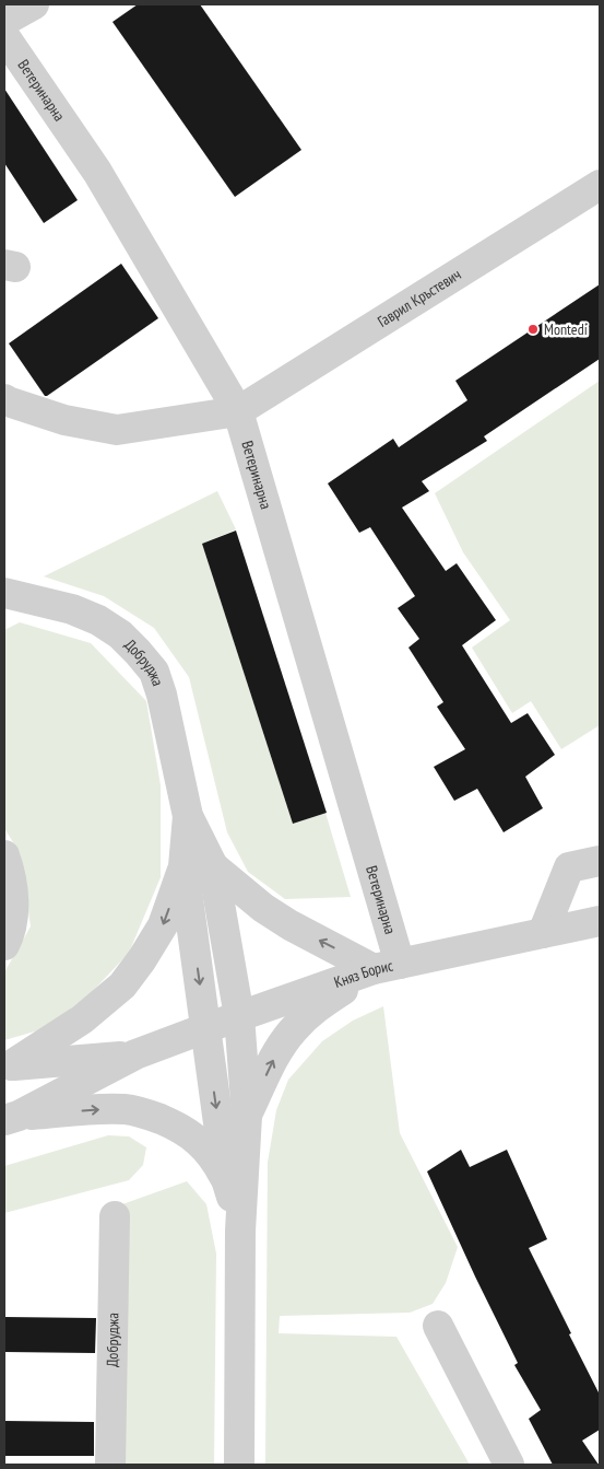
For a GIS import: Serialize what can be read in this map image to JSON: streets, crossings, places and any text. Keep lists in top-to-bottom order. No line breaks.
{"streets":{"street":["Ветеринарна","Гаврил Кръстевич","Добруджа","Княз Борис"]},"crossings":[["Ветеринарна","Гаврил Кръстевич"],["Ветеринарна","Княз Борис"]],"places":["Montedi"]}
